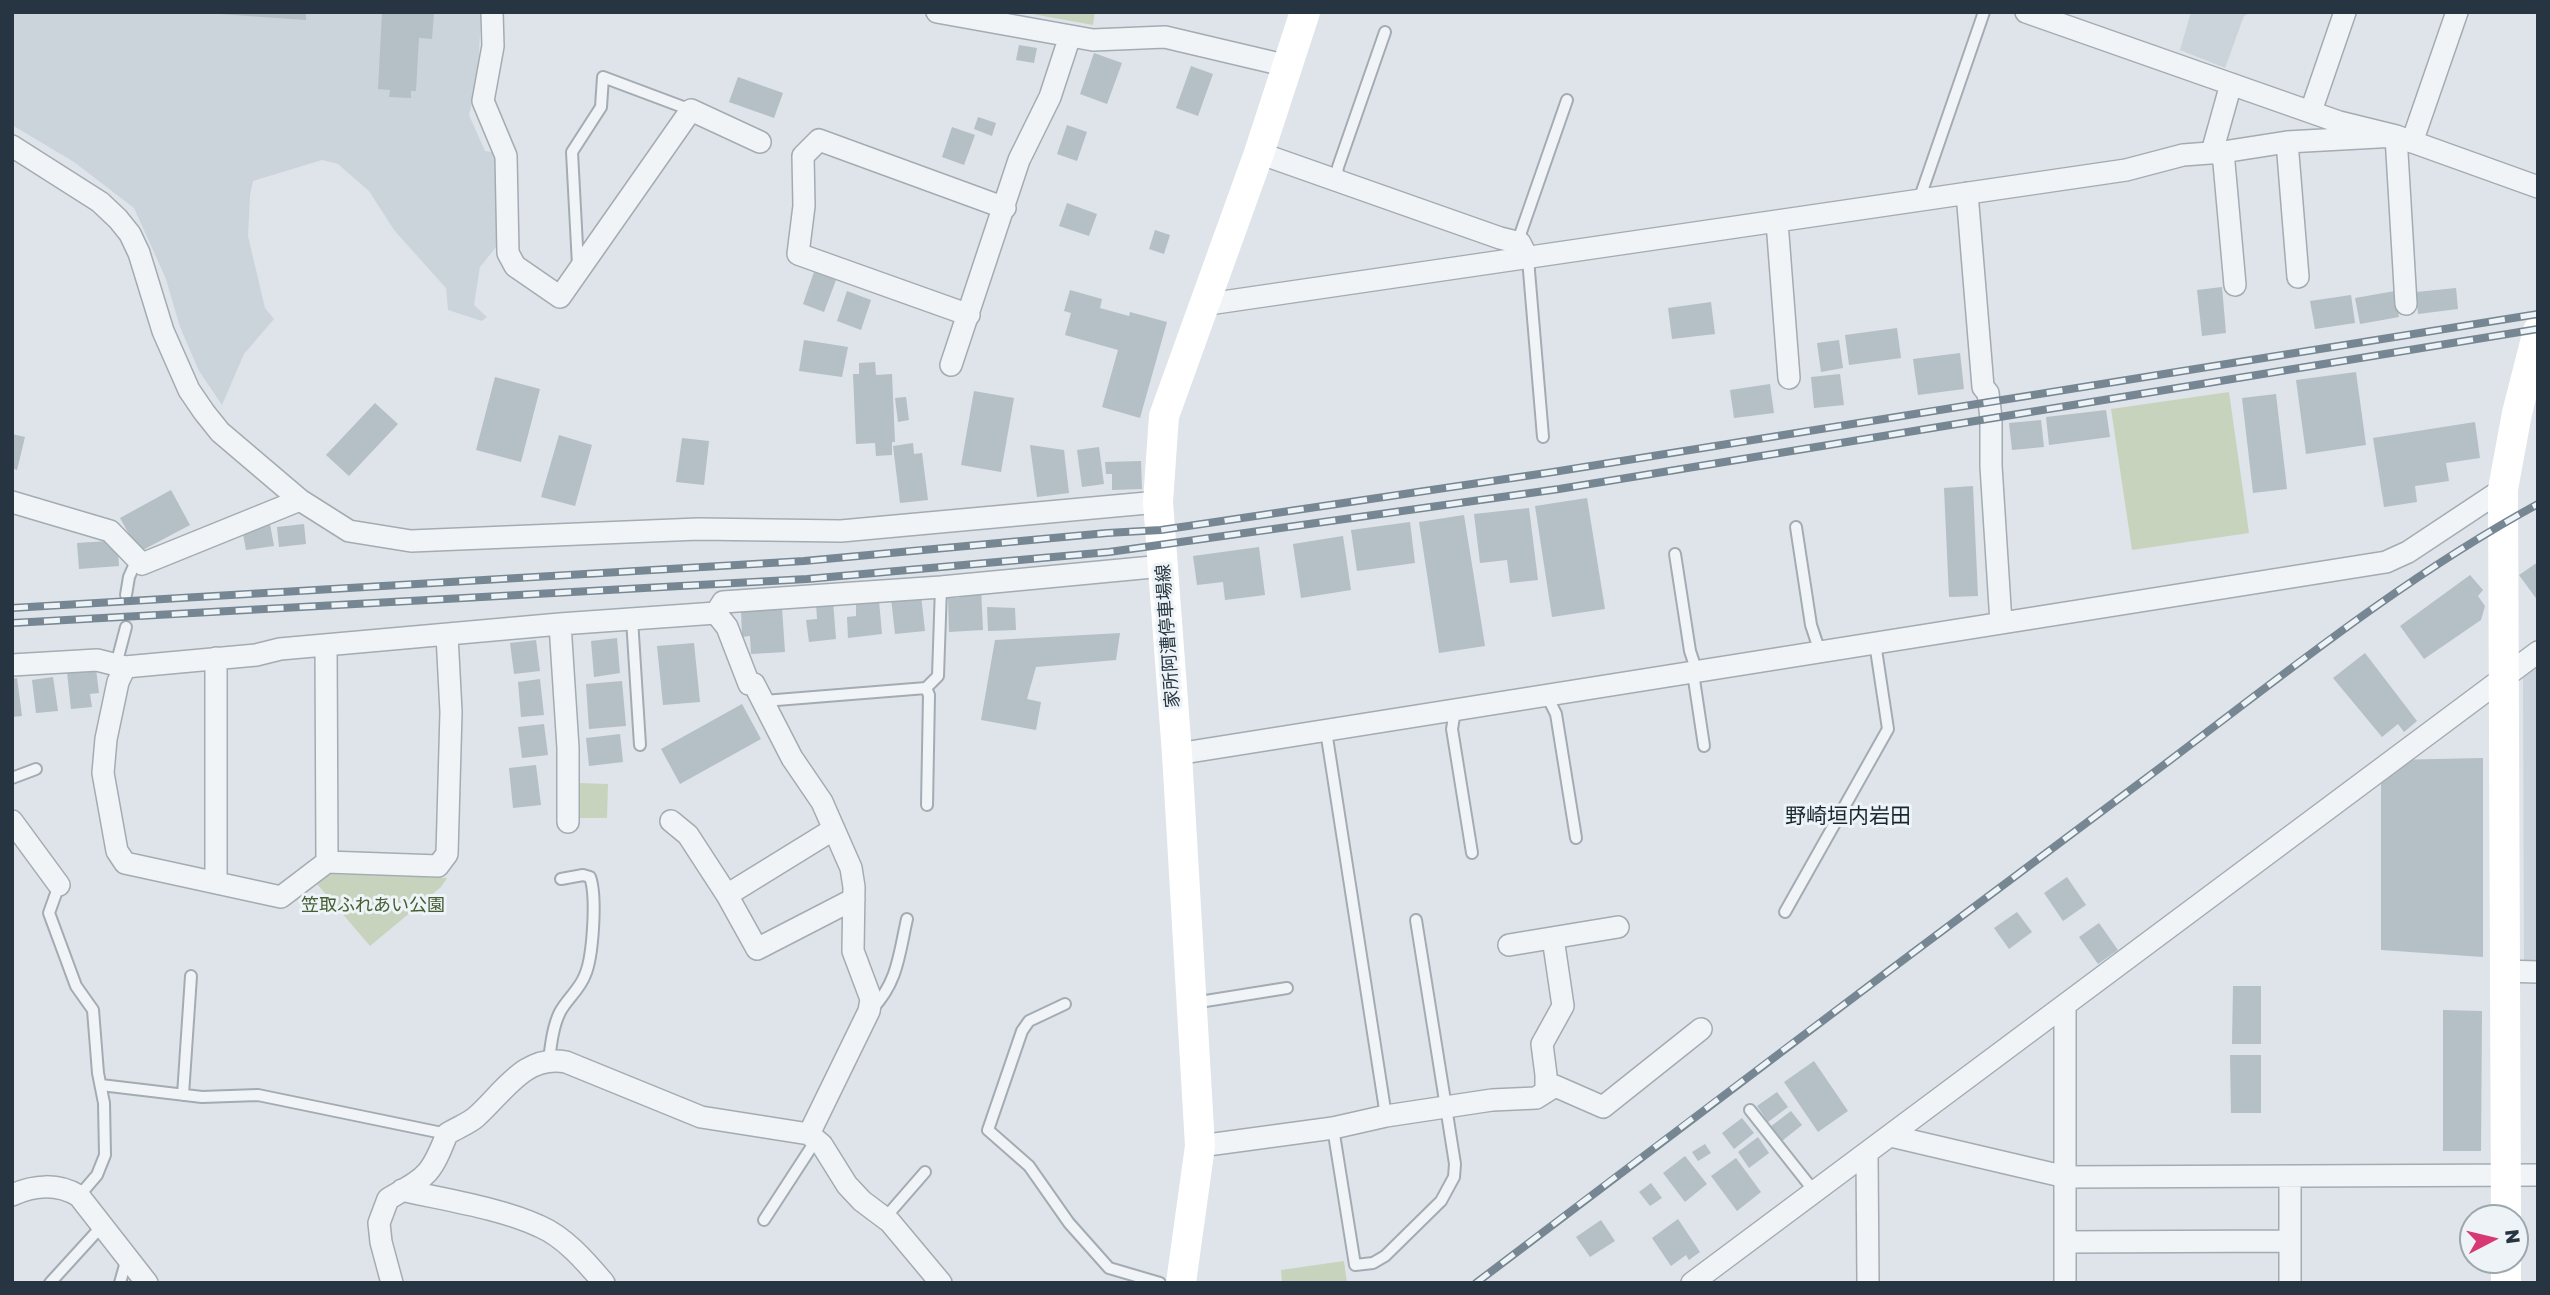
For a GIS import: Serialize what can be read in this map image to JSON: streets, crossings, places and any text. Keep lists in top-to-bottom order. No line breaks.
{"streets":{"main road":["家所阿漕停車場線"]},"districts":["野崎垣内岩田"],"parks":["笠取ふれあい公園"],"north":"right"}
